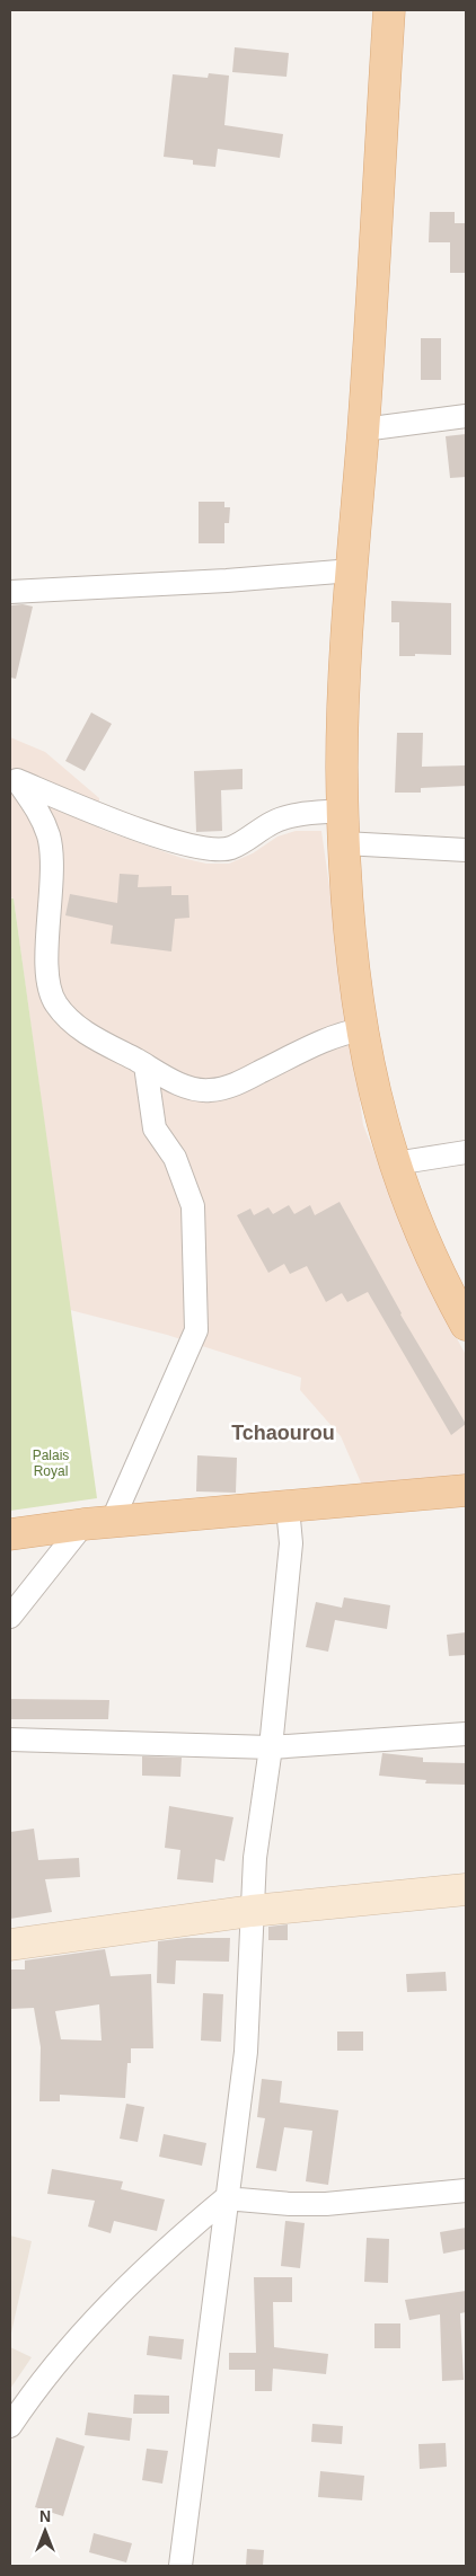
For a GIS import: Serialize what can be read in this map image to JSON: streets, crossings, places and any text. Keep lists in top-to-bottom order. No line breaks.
{"districts":["Tchaourou"],"parks":["Palais Royal"],"north":"top"}
